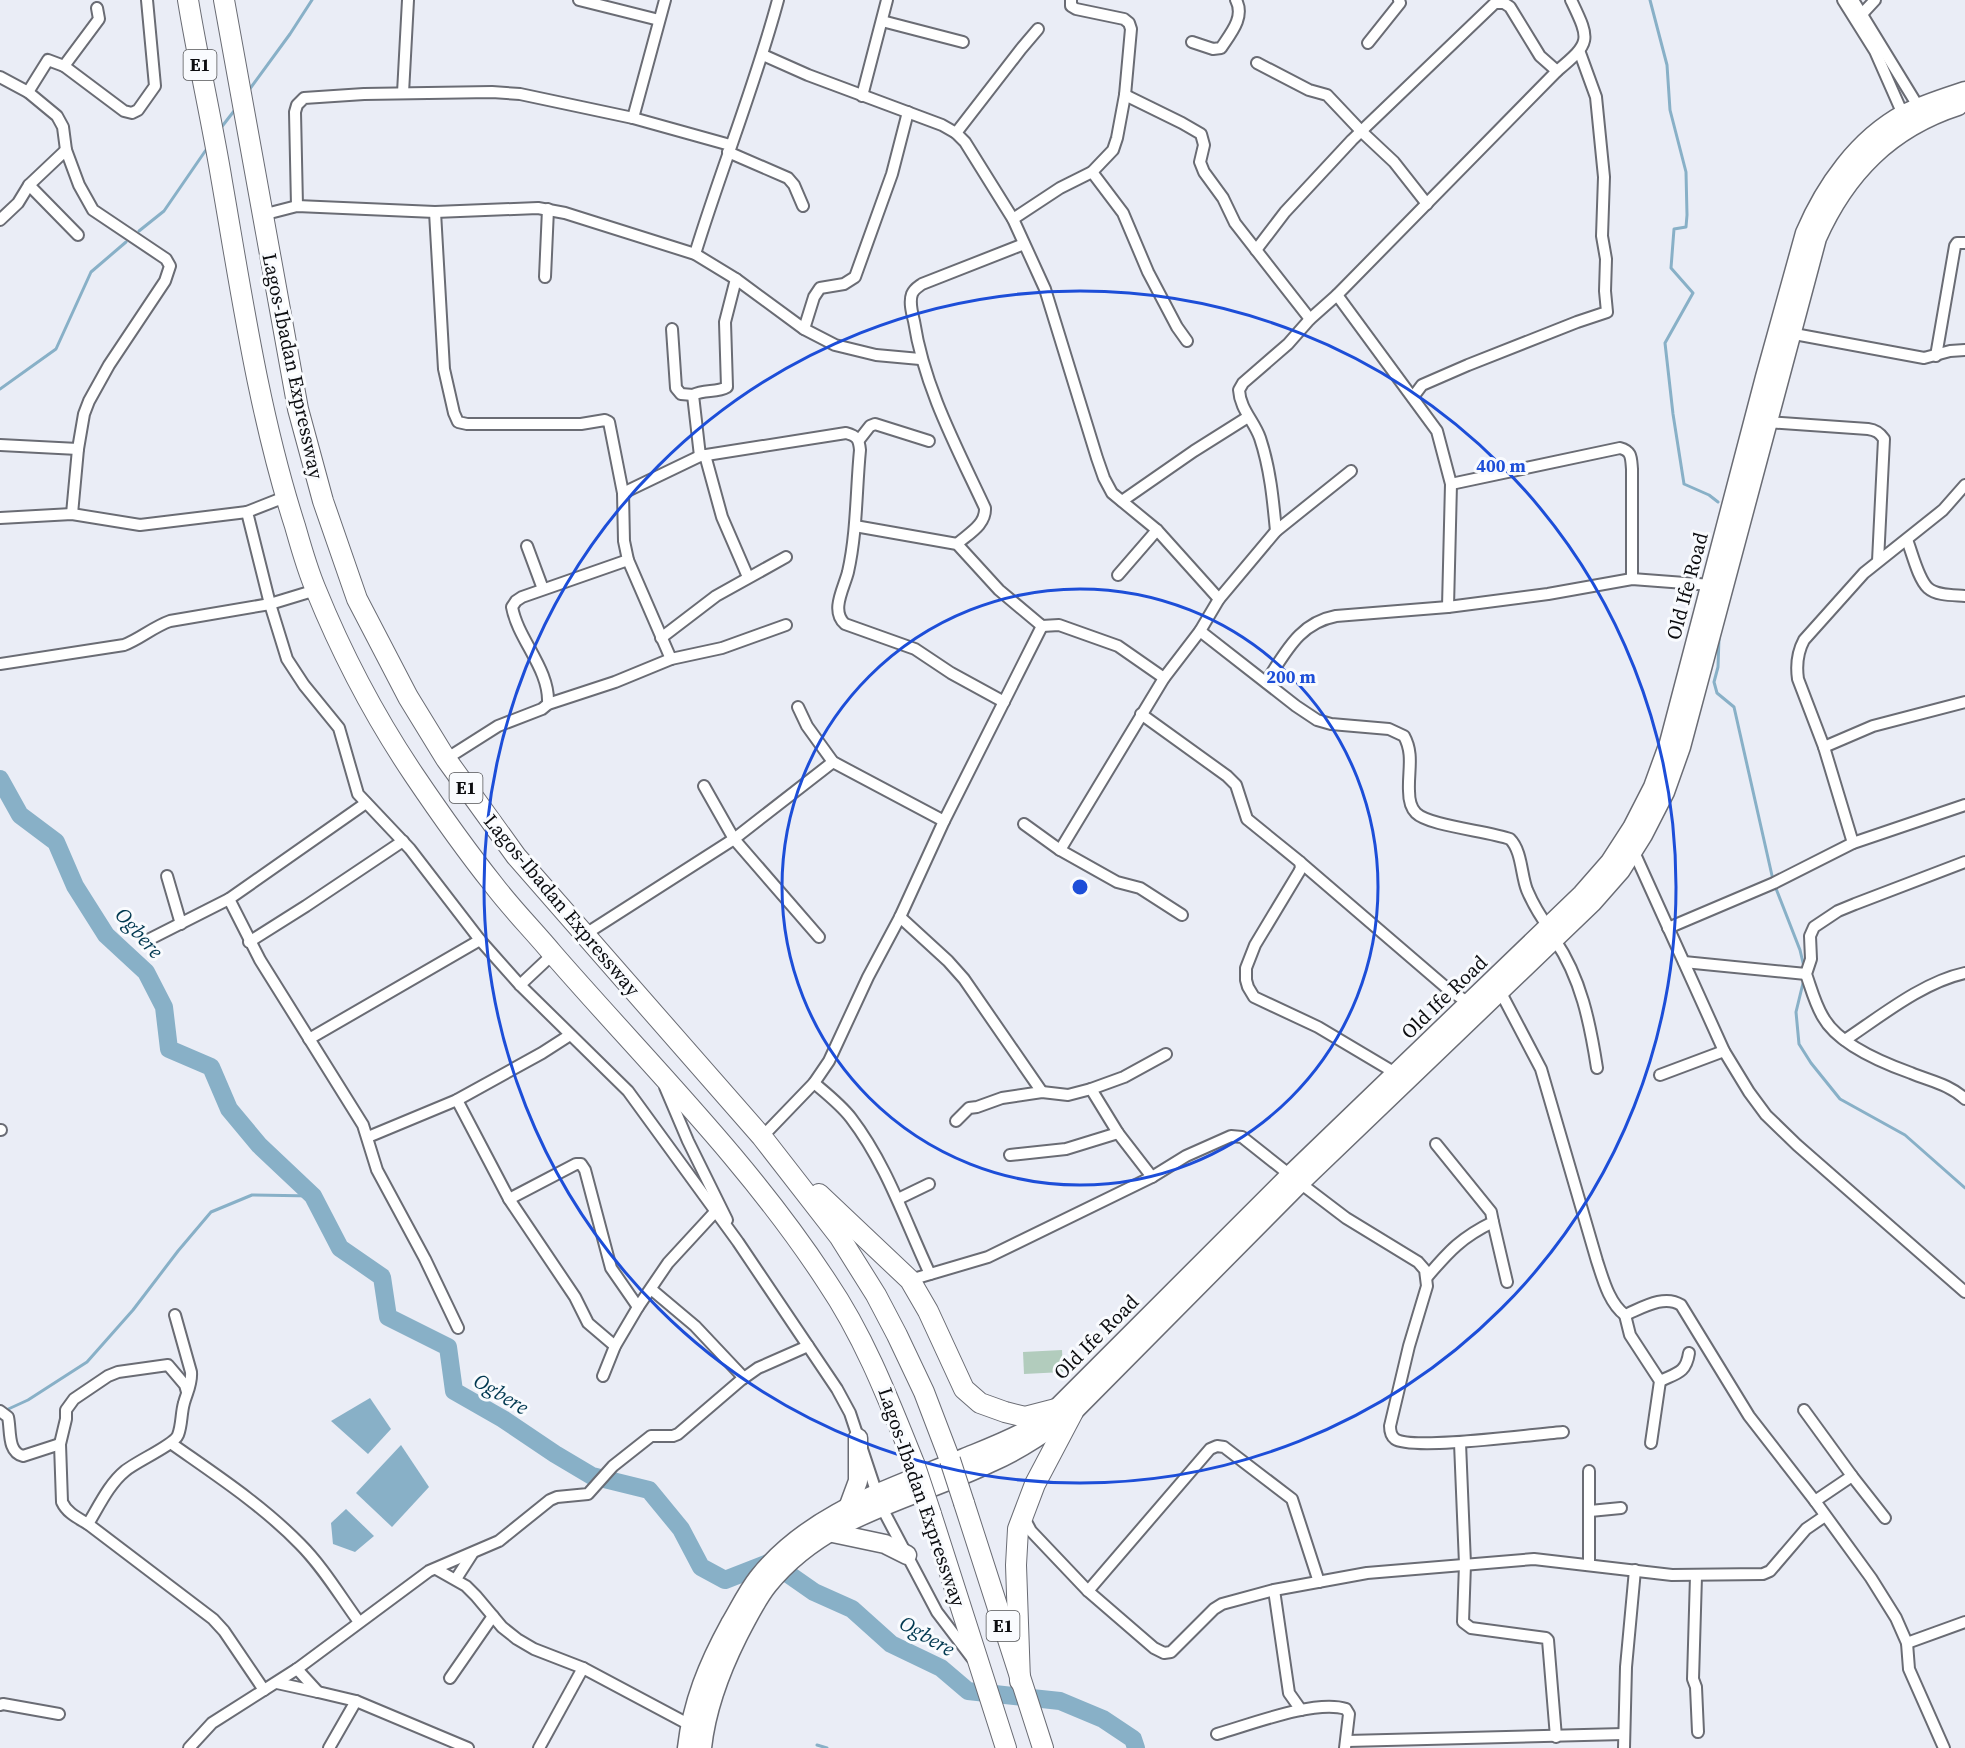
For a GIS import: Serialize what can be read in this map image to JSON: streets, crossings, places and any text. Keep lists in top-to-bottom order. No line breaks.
{"streets":{"highway":["E1","Lagos-Ibadan Expressway"],"main road":["Old Ife Road"]},"water":["Ogbere"],"rings":["400 m","200 m"]}
